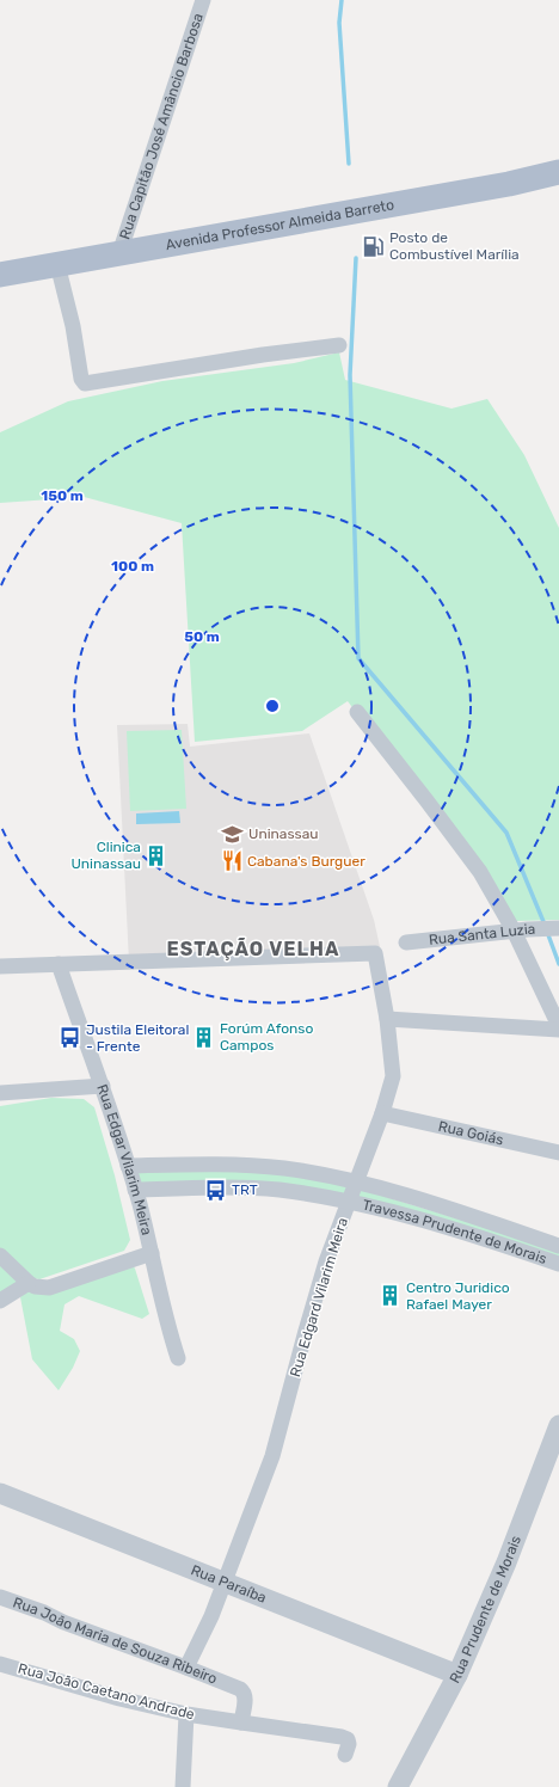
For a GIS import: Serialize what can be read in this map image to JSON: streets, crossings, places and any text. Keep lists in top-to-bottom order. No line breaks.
{"streets":{"main road":["Avenida Professor Almeida Barreto"],"street":["Rua Capitão José Amâncio Barbosa","Rua Santa Luzia","Rua Goiás","Rua Edgar Vilarim Meira","Travessa Prudente de Morais","Rua Edgard Vilarim Meira","Rua Paraíba","Rua Prudente de Morais","Rua João Maria de Souza Ribeiro","Rua João Caetano Andrade"]},"crossings":[["Rua Capitão José Amâncio Barbosa","Avenida Professor Almeida Barreto"],["Rua Goiás","Rua Edgard Vilarim Meira"],["Rua Edgar Vilarim Meira","Travessa Prudente de Morais"],["Rua Edgar Vilarim Meira","Rua Edgard Vilarim Meira"],["Travessa Prudente de Morais","Rua Edgard Vilarim Meira"],["Rua Edgard Vilarim Meira","Rua Paraíba"],["Rua Edgard Vilarim Meira","Rua João Maria de Souza Ribeiro"],["Rua Paraíba","Rua Prudente de Morais"],["Rua João Maria de Souza Ribeiro","Rua João Caetano Andrade"]],"districts":["ESTAÇÃO VELHA"],"places":{"fuel station":["Posto de Combustível Marília"],"school or university":["Uninassau"],"building":["Clinica Uninassau","Forúm Afonso Campos","Centro Juridico Rafael Mayer"],"restaurant":["Cabana's Burguer"],"bus stop":["Justila Eleitoral - Frente","TRT"]},"rings":["150 m","100 m","50 m"]}
